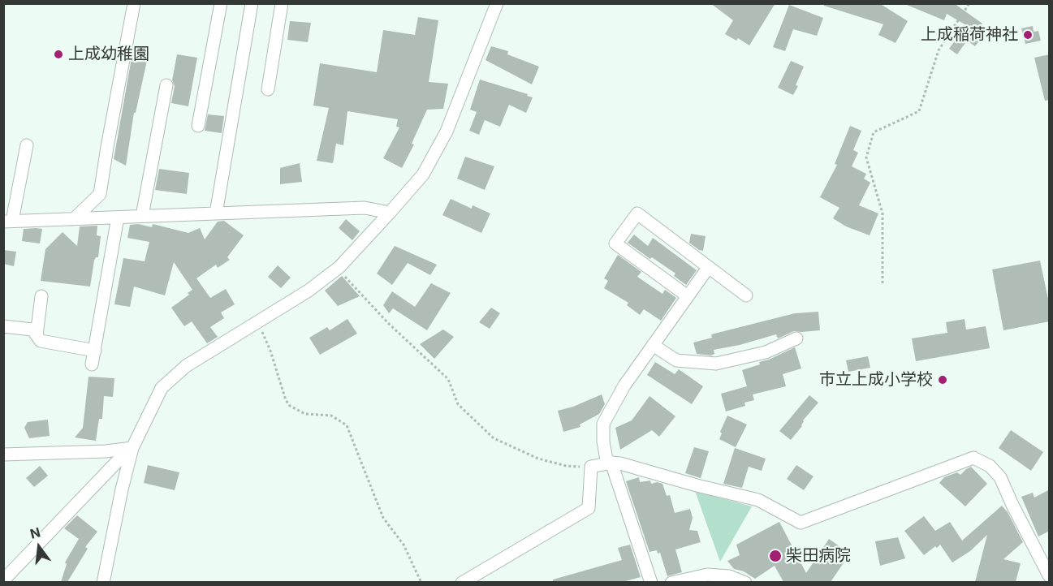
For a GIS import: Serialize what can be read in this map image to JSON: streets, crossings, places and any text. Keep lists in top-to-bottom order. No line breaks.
{"places":["上成稲荷神社","上成幼稚園","市立上成小学校","柴田病院"],"north":"top"}
